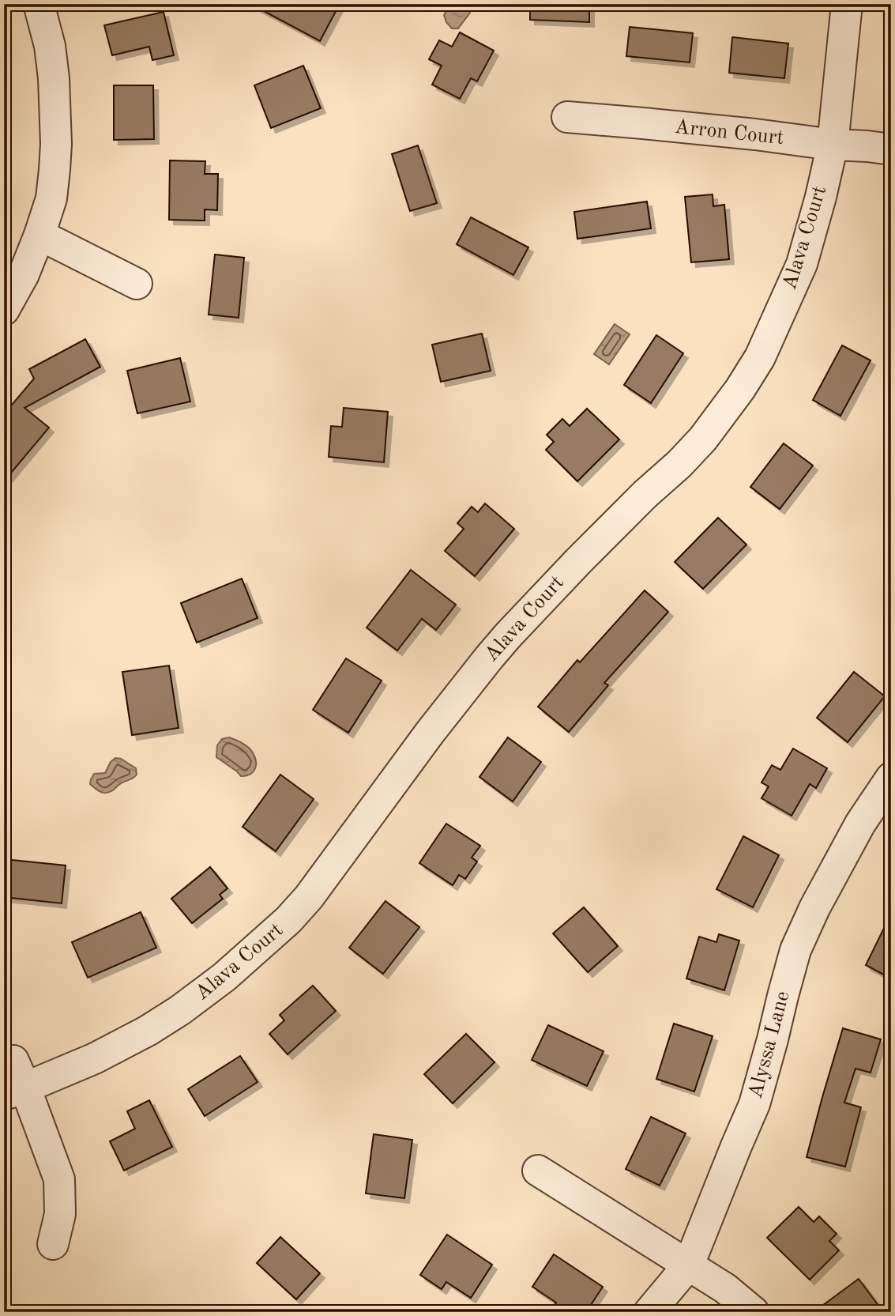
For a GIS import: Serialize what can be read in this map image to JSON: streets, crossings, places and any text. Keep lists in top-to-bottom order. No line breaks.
{"streets":{"street":["Arron Court","Alava Court","Alyssa Lane"]},"crossings":[["Arron Court","Alava Court"]]}
